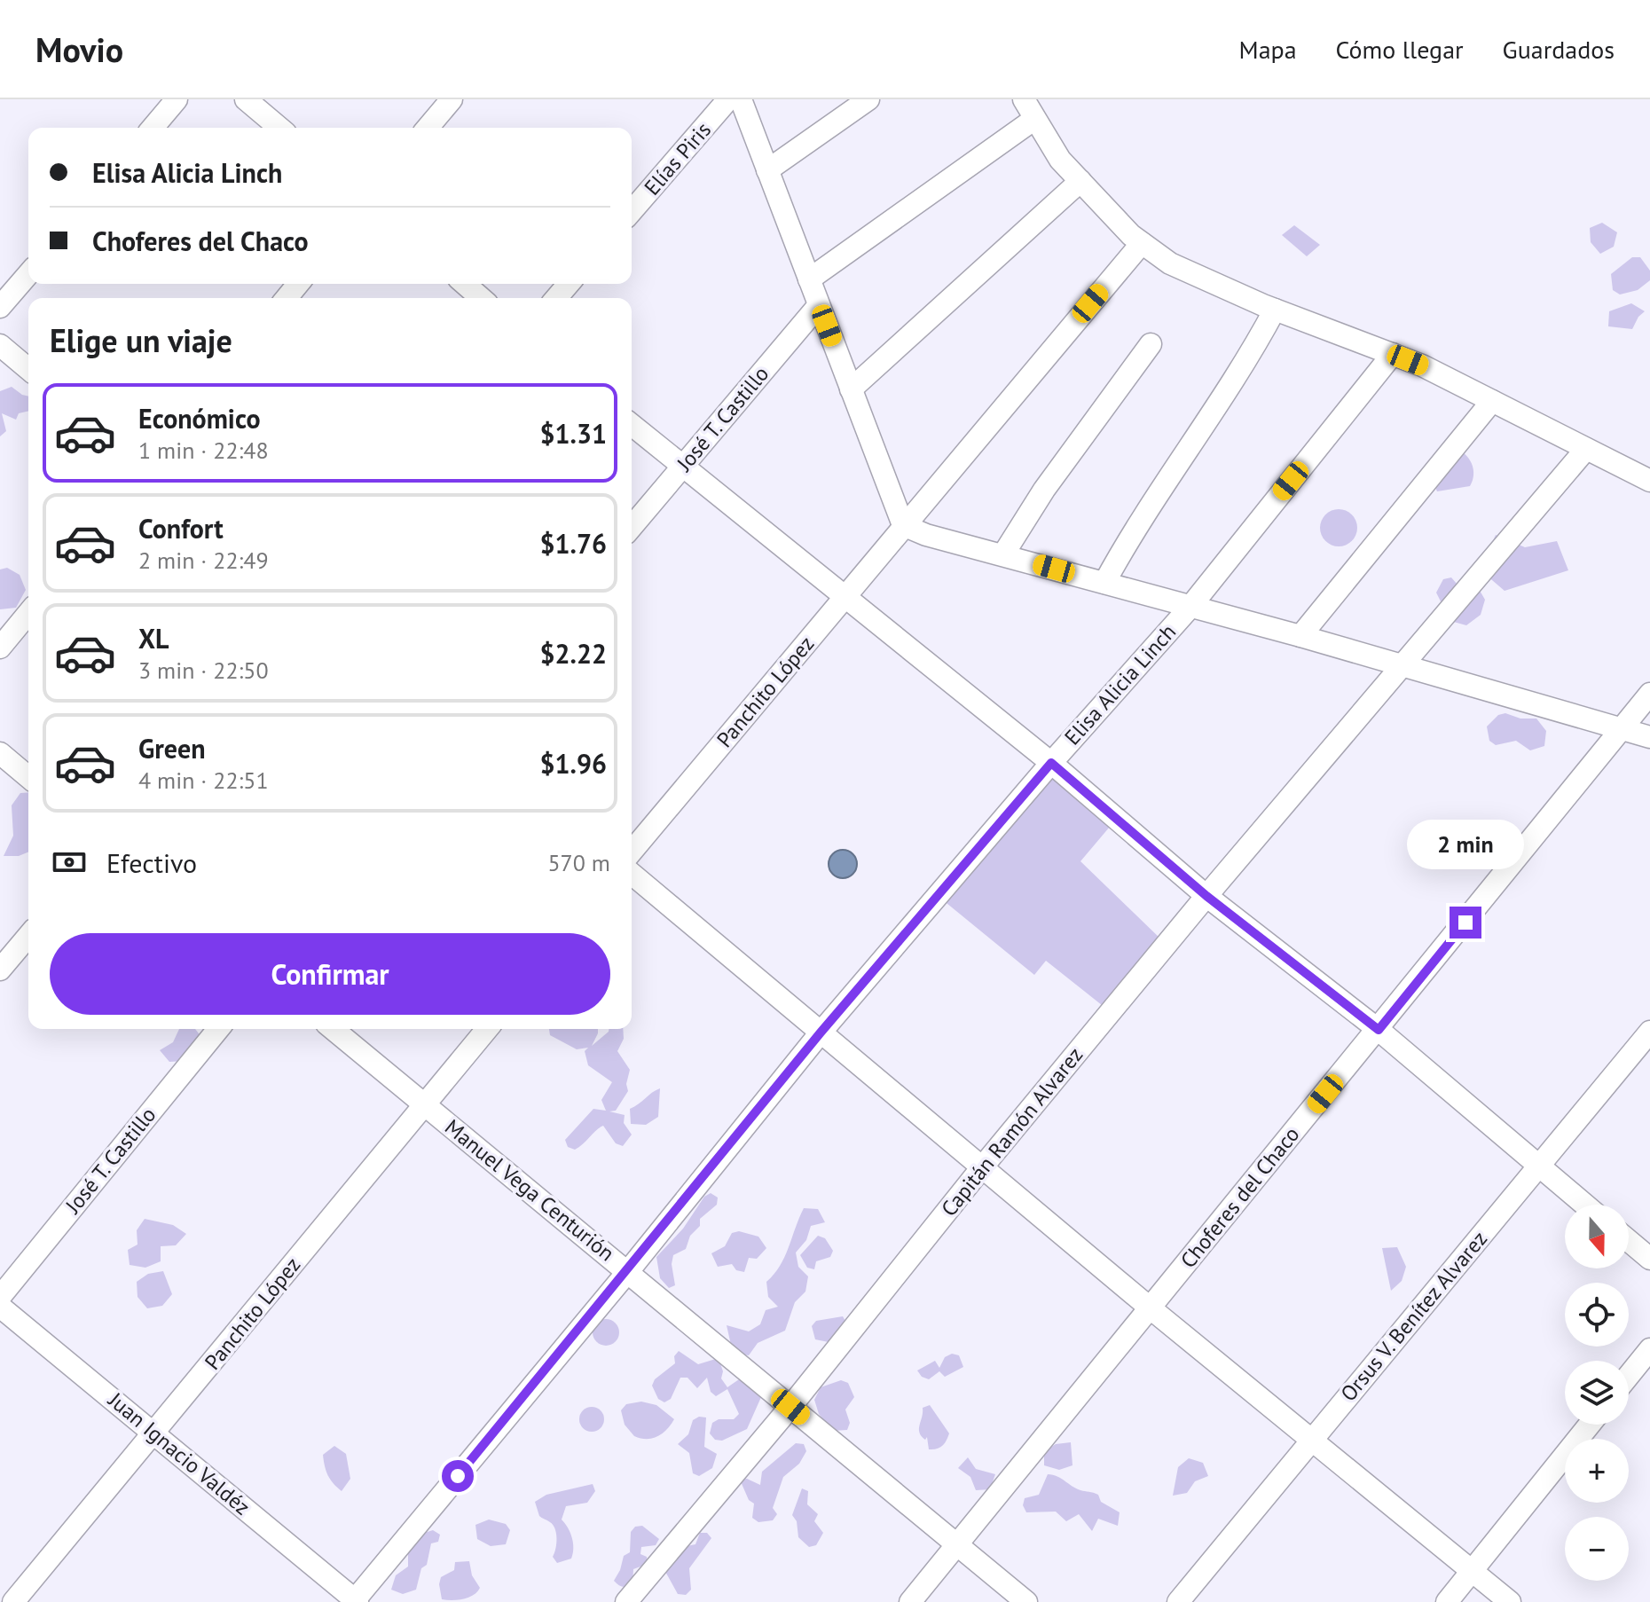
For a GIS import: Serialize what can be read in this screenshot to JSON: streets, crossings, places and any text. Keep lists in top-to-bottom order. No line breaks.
{"streets":{"street":["Elías Piris","José T. Castillo","Elisa Alicia Linch","Panchito López","Capitán Ramón Alvarez","Manuel Vega Centurión","Choferes del Chaco","Orsus V. Benítez Alvarez","Juan Ignacio Valdéz"]},"crossings":[["Elisa Alicia Linch","Manuel Vega Centurión"],["Elisa Alicia Linch","Juan Ignacio Valdéz"],["Panchito López","Manuel Vega Centurión"],["Panchito López","Juan Ignacio Valdéz"],["Capitán Ramón Alvarez","Manuel Vega Centurión"],["Manuel Vega Centurión","Choferes del Chaco"]],"north":"bottom","page":{"header":"Movio","nav":["Mapa","Cómo llegar","Guardados"],"banner":["Elisa Alicia Linch","Choferes del Chaco"],"heading":"Elige un viaje","list":[{"name":"Económico","note":"1 min · 22:48","value":"$1.31"},{"name":"Confort","note":"2 min · 22:49","value":"$1.76"},{"name":"XL","note":"3 min · 22:50","value":"$2.22"},{"name":"Green","note":"4 min · 22:51","value":"$1.96"}],"bubble":"2 min","pay":["Efectivo","570 m"],"buttons":"Confirmar","map_buttons":["+","−"]}}
